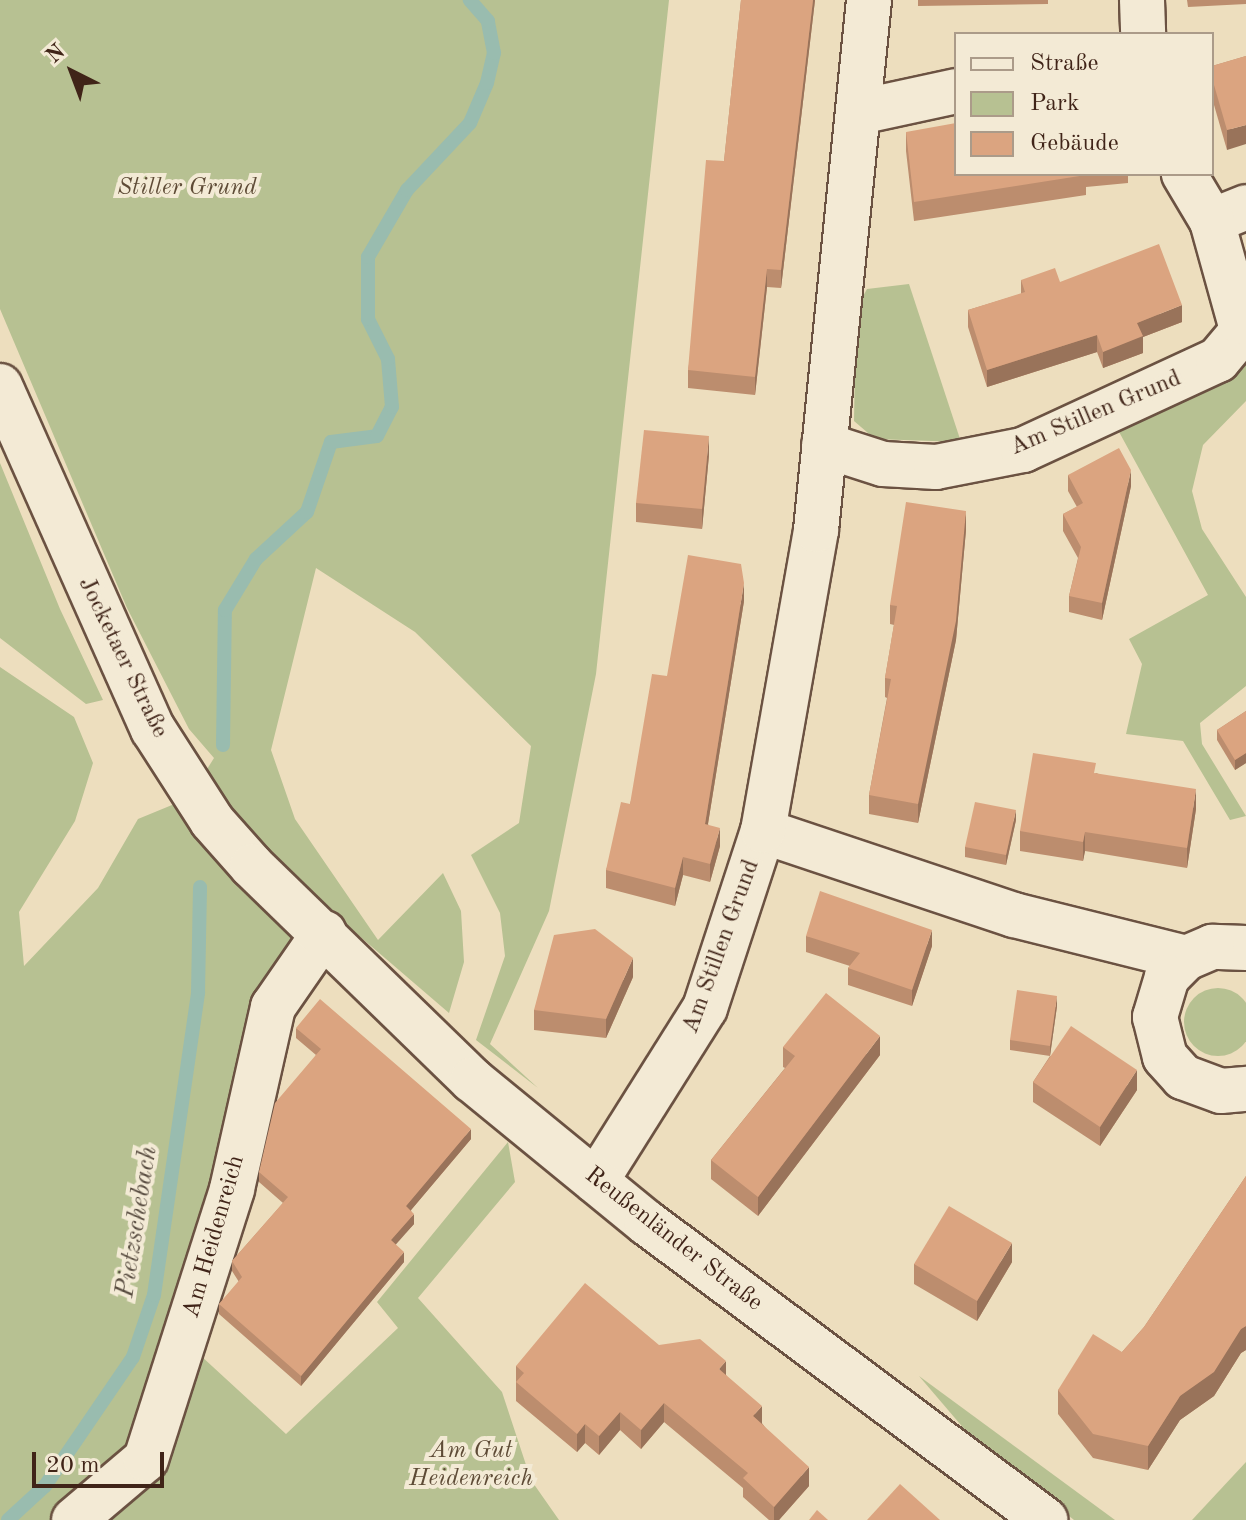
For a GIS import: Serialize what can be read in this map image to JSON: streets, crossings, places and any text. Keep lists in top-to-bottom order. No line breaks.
{"streets":{"street":["Am Stillen Grund","Jocketaer Straße","Am Heidenreich","Reußenländer Straße"]},"crossings":[["Am Stillen Grund","Reußenländer Straße"],["Jocketaer Straße","Am Heidenreich"],["Jocketaer Straße","Reußenländer Straße"],["Am Heidenreich","Reußenländer Straße"]],"water":["Pietzschebach"],"parks":["Stiller Grund","Am Gut Heidenreich"],"legend":["Straße","Park","Gebäude"],"scale_bar":"20 m","north":"top left"}
